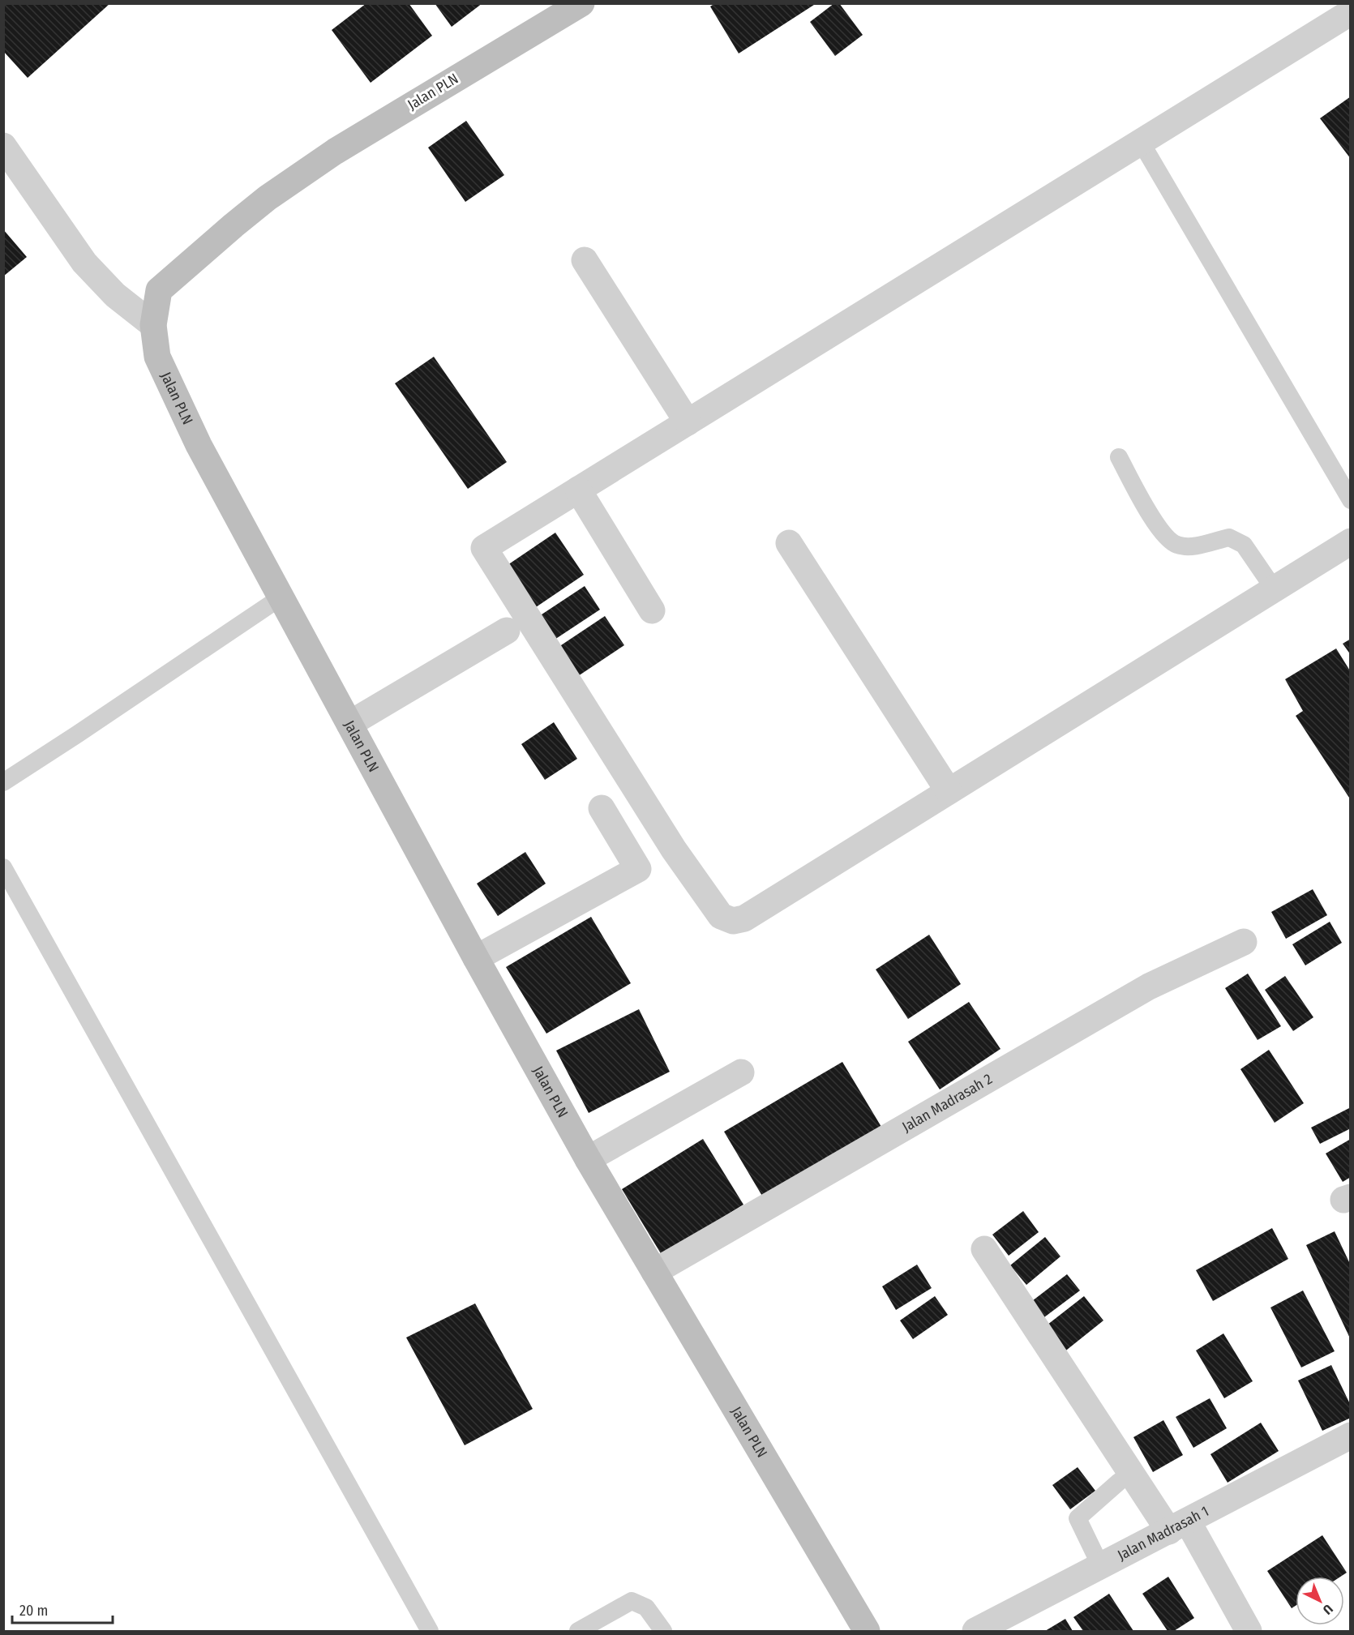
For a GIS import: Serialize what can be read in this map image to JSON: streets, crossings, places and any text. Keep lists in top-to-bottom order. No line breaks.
{"streets":{"street":["Jalan PLN","Jalan Madrasah 2","Jalan Madrasah 1"]},"crossings":[["Jalan PLN","Jalan Madrasah 2"]],"scale_bar":"20 m","north":"bottom right"}
